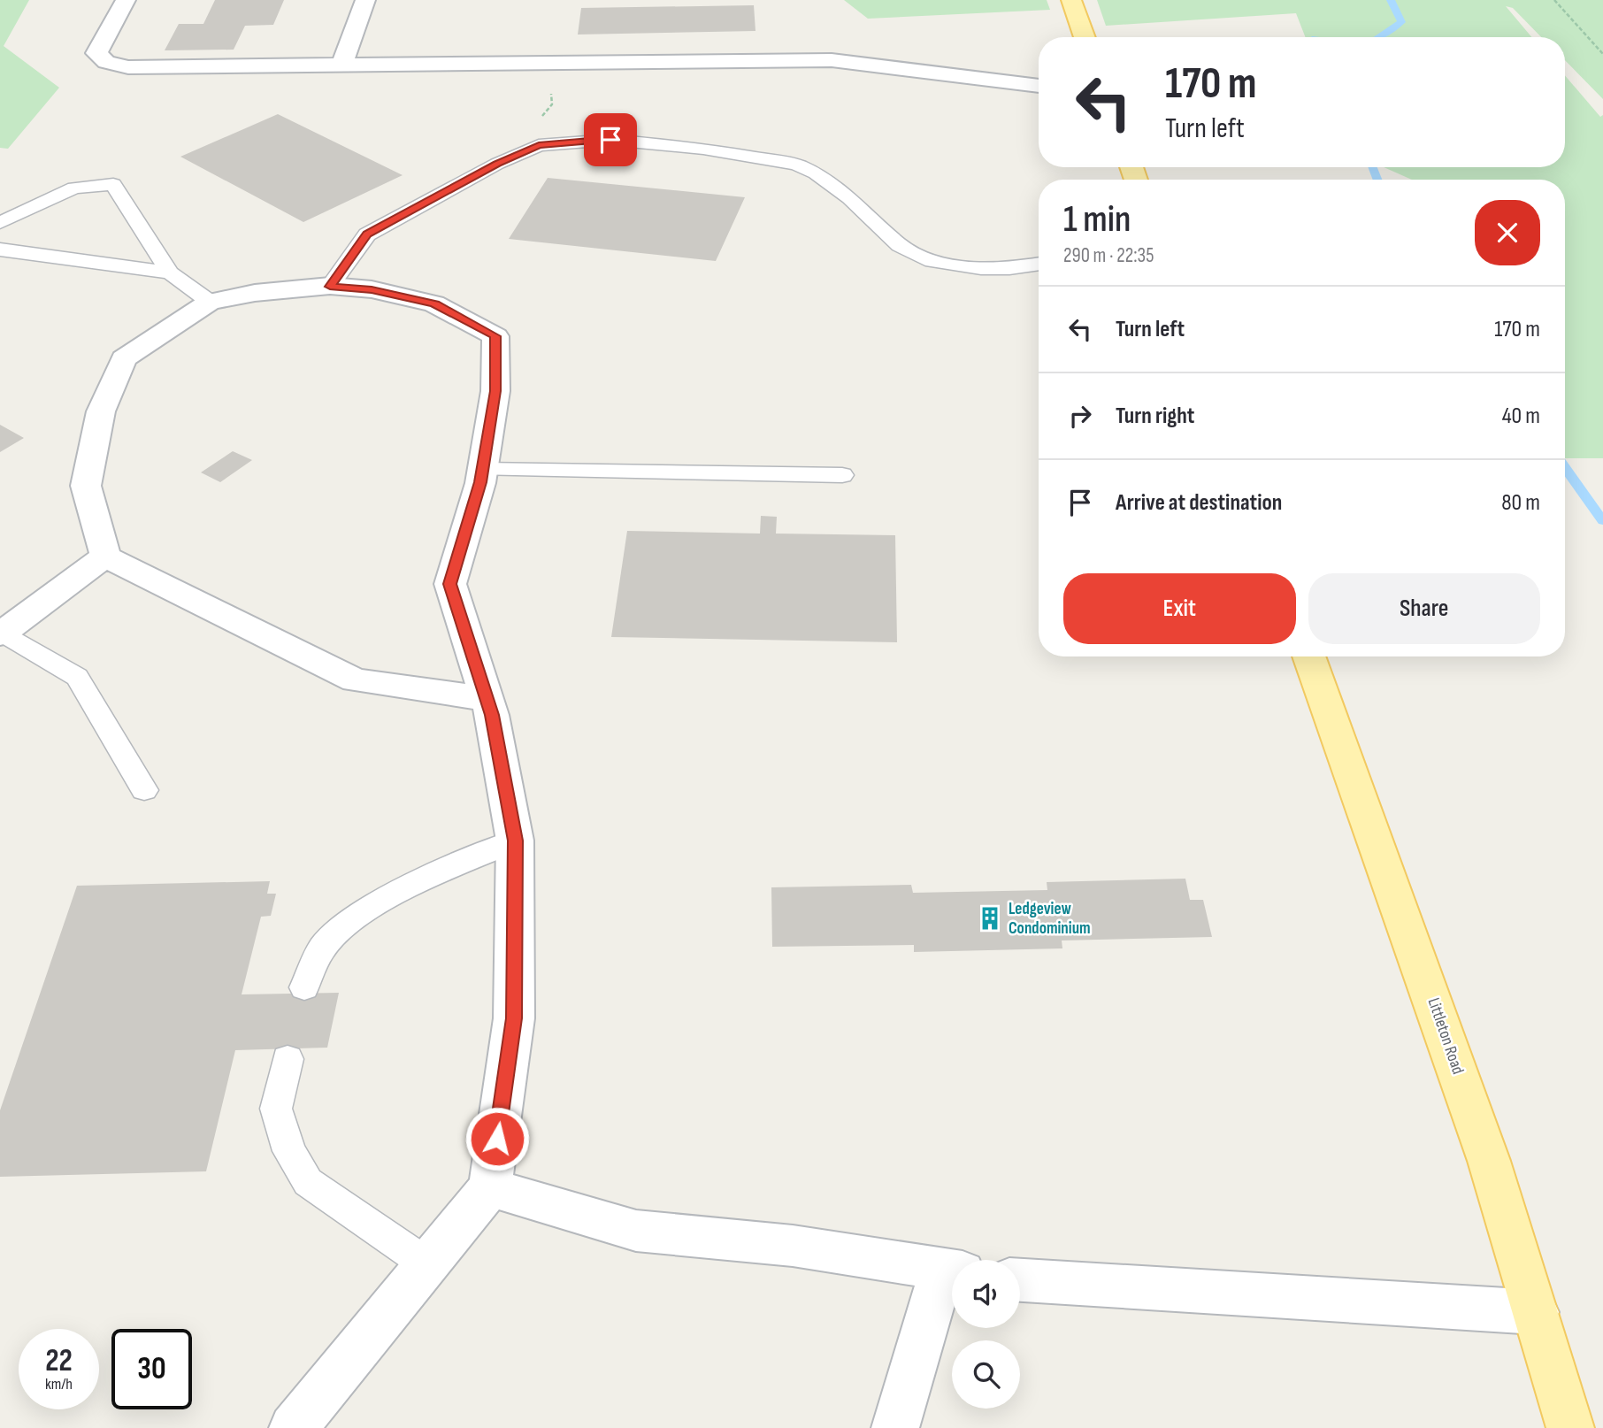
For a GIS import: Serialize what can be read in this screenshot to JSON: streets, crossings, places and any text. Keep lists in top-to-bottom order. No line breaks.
{"streets":{"main road":["Littleton Road"]},"places":{"building":["Ledgeview Condominium"]},"page":{"turn":["170 m","Turn left"],"heading":["1 min","290 m · 22:35"],"list":[{"name":"Turn left","value":"170 m"},{"name":"Turn right","value":"40 m"},{"name":"Arrive at destination","value":"80 m"}],"buttons":["Exit","Share"],"speed":"22 km/h","limit":"30"}}
